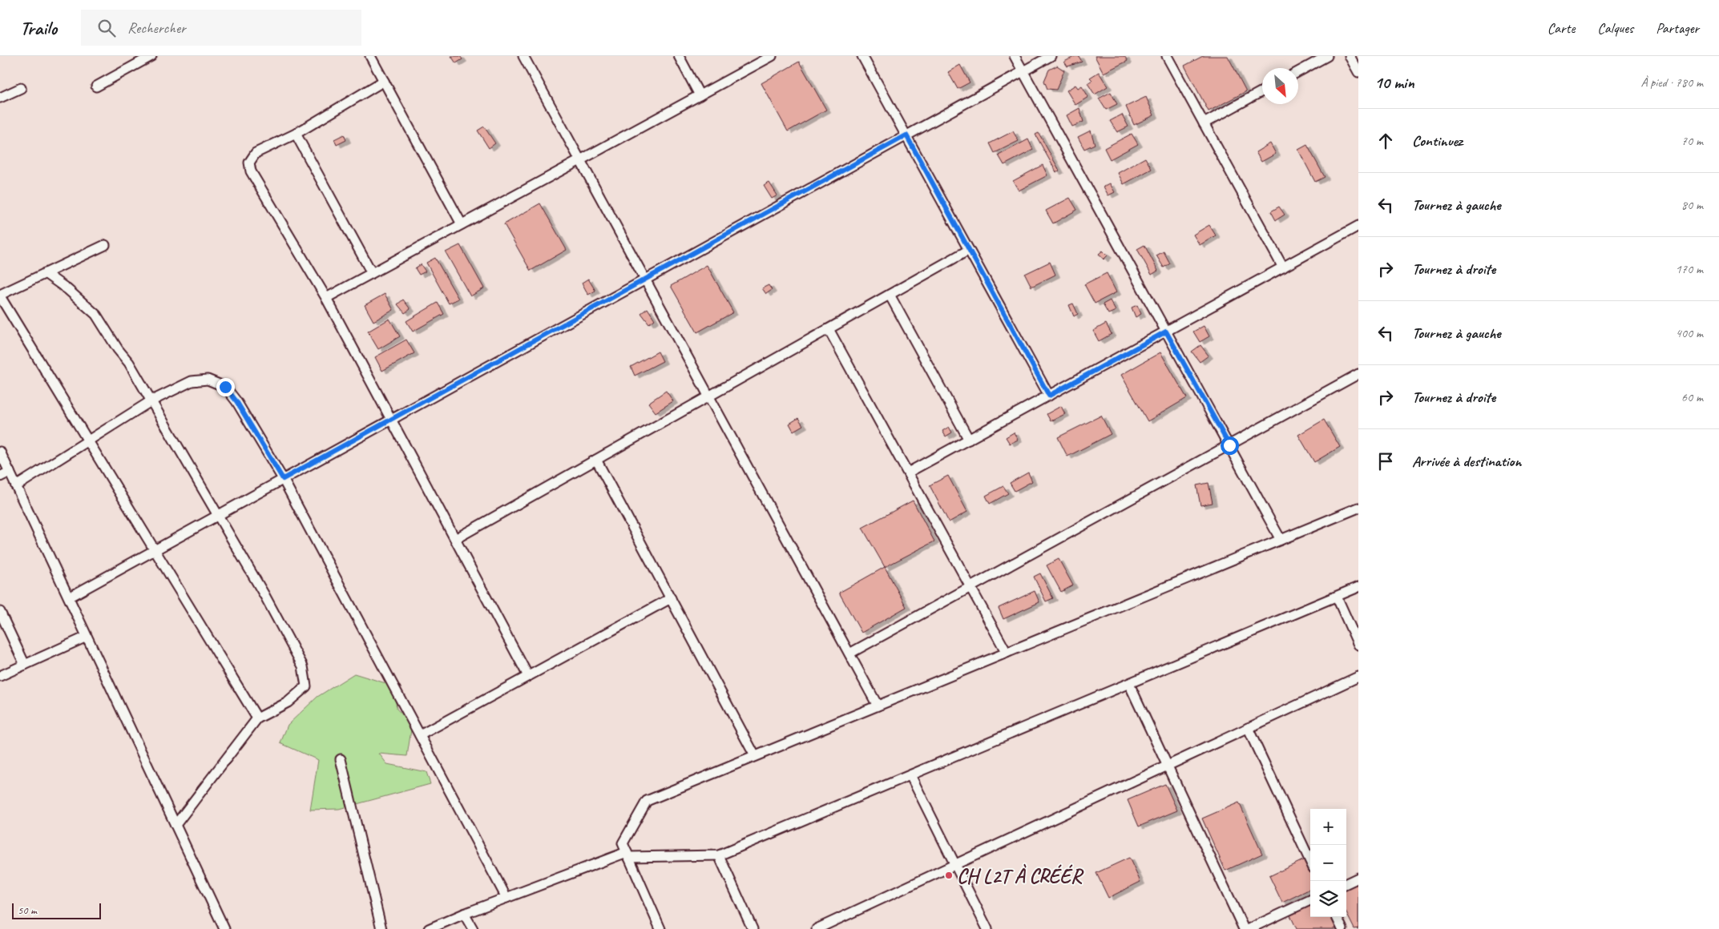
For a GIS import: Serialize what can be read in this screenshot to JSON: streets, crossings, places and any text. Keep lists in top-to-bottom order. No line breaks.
{"places":["CH L2T À CRÉÉR"],"scale_bar":"50 m","north":"bottom right","page":{"header":"Trailo","search":"Rechercher","nav":["Carte","Calques","Partager"],"heading":["10 min","À pied · 780 m"],"list":[["Continuez","70 m"],["Tournez à gauche","80 m"],["Tournez à droite","170 m"],["Tournez à gauche","400 m"],["Tournez à droite","60 m"],"Arrivée à destination"],"map_buttons":["+","−"],"scale":"50 m"}}
